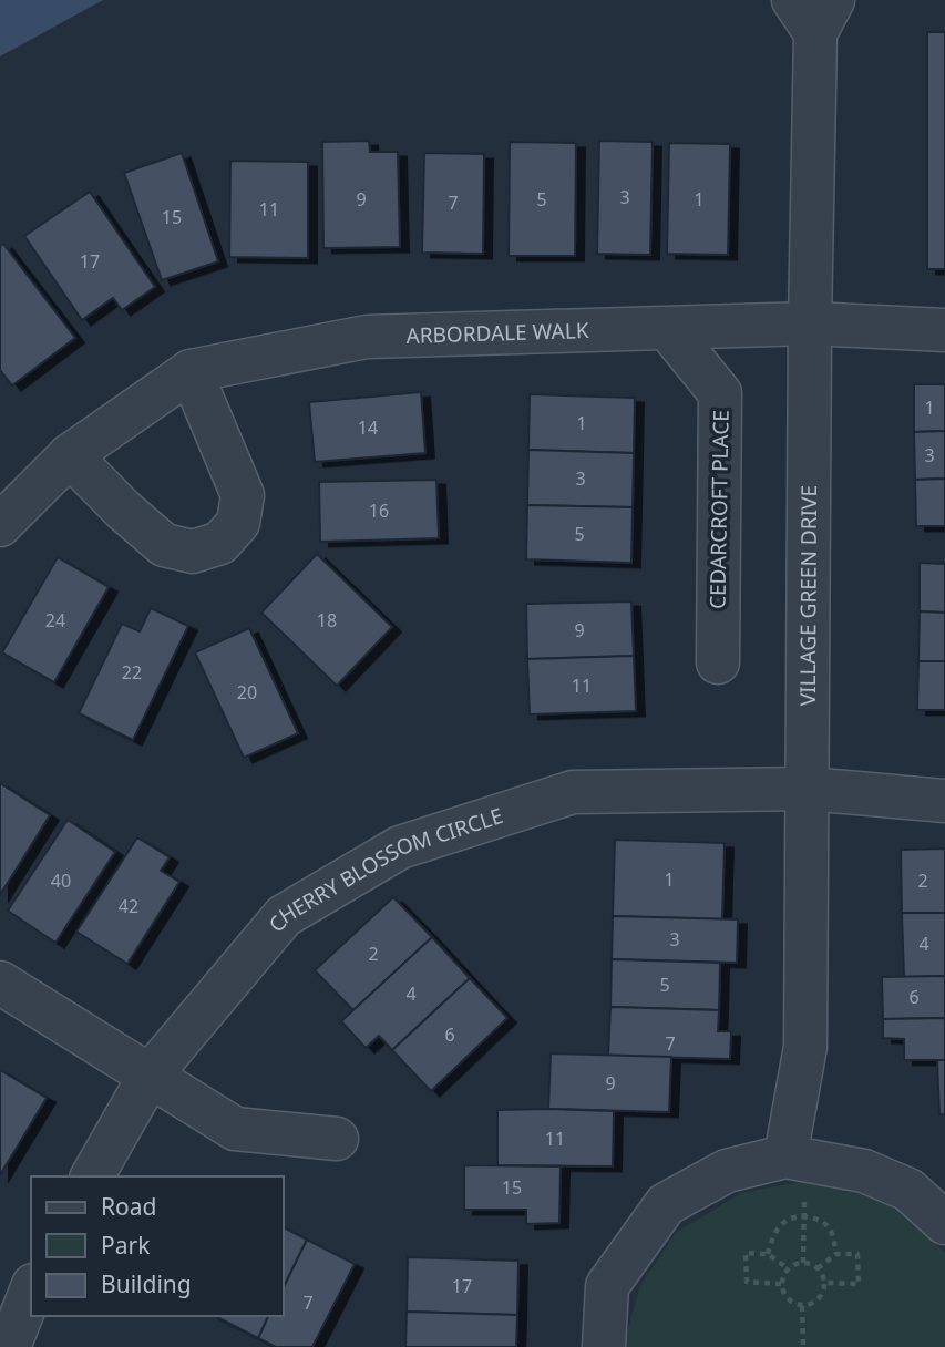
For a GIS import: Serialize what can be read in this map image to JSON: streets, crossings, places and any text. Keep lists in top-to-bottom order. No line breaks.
{"streets":{"street":["ARBORDALE WALK","CEDARCROFT PLACE","VILLAGE GREEN DRIVE","CHERRY BLOSSOM CIRCLE"]},"crossings":[["ARBORDALE WALK","CEDARCROFT PLACE"],["ARBORDALE WALK","VILLAGE GREEN DRIVE"],["VILLAGE GREEN DRIVE","CHERRY BLOSSOM CIRCLE"]],"house_numbers":["3","9","5","1","7","11","15","17","1","1","14","3","3","16","5","24","18","9","22","11","20","1","40","2","42","3","4","2","5","4","6","6","7","9","11","15","17","7"],"legend":["Road","Park","Building"]}
